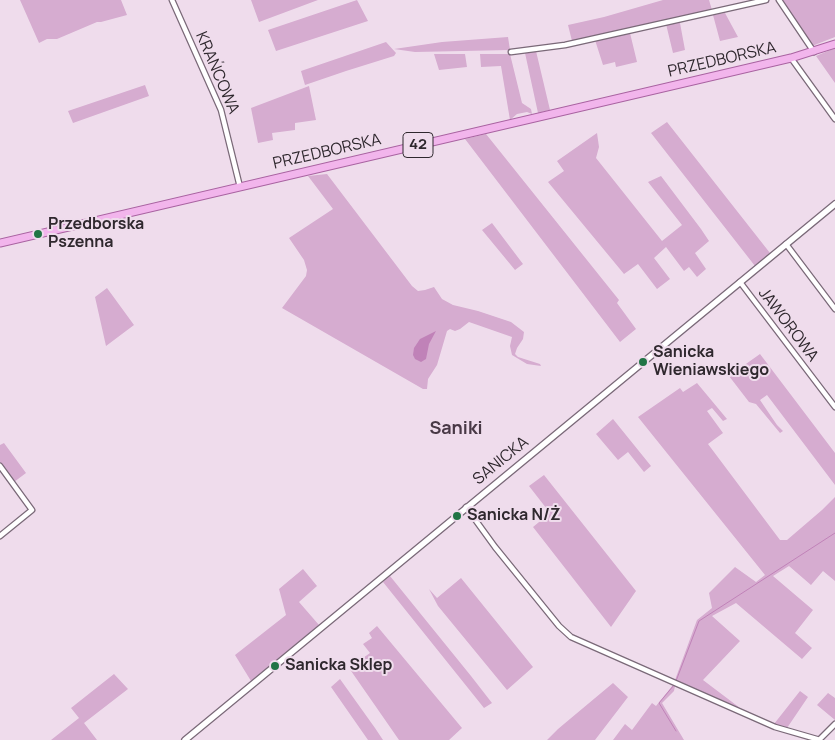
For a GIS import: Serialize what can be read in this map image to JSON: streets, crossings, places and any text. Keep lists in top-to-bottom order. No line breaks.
{"streets":{"main road":["PRZEDBORSKA","42"],"street":["KRAŃCOWA","JAWOROWA","SANICKA"]},"crossings":[["PRZEDBORSKA","KRAŃCOWA"],["JAWOROWA","SANICKA"]],"districts":["Saniki"],"places":["Przedborska Pszenna","Sanicka Wieniawskiego","Sanicka N/Ż","Sanicka Sklep"]}
